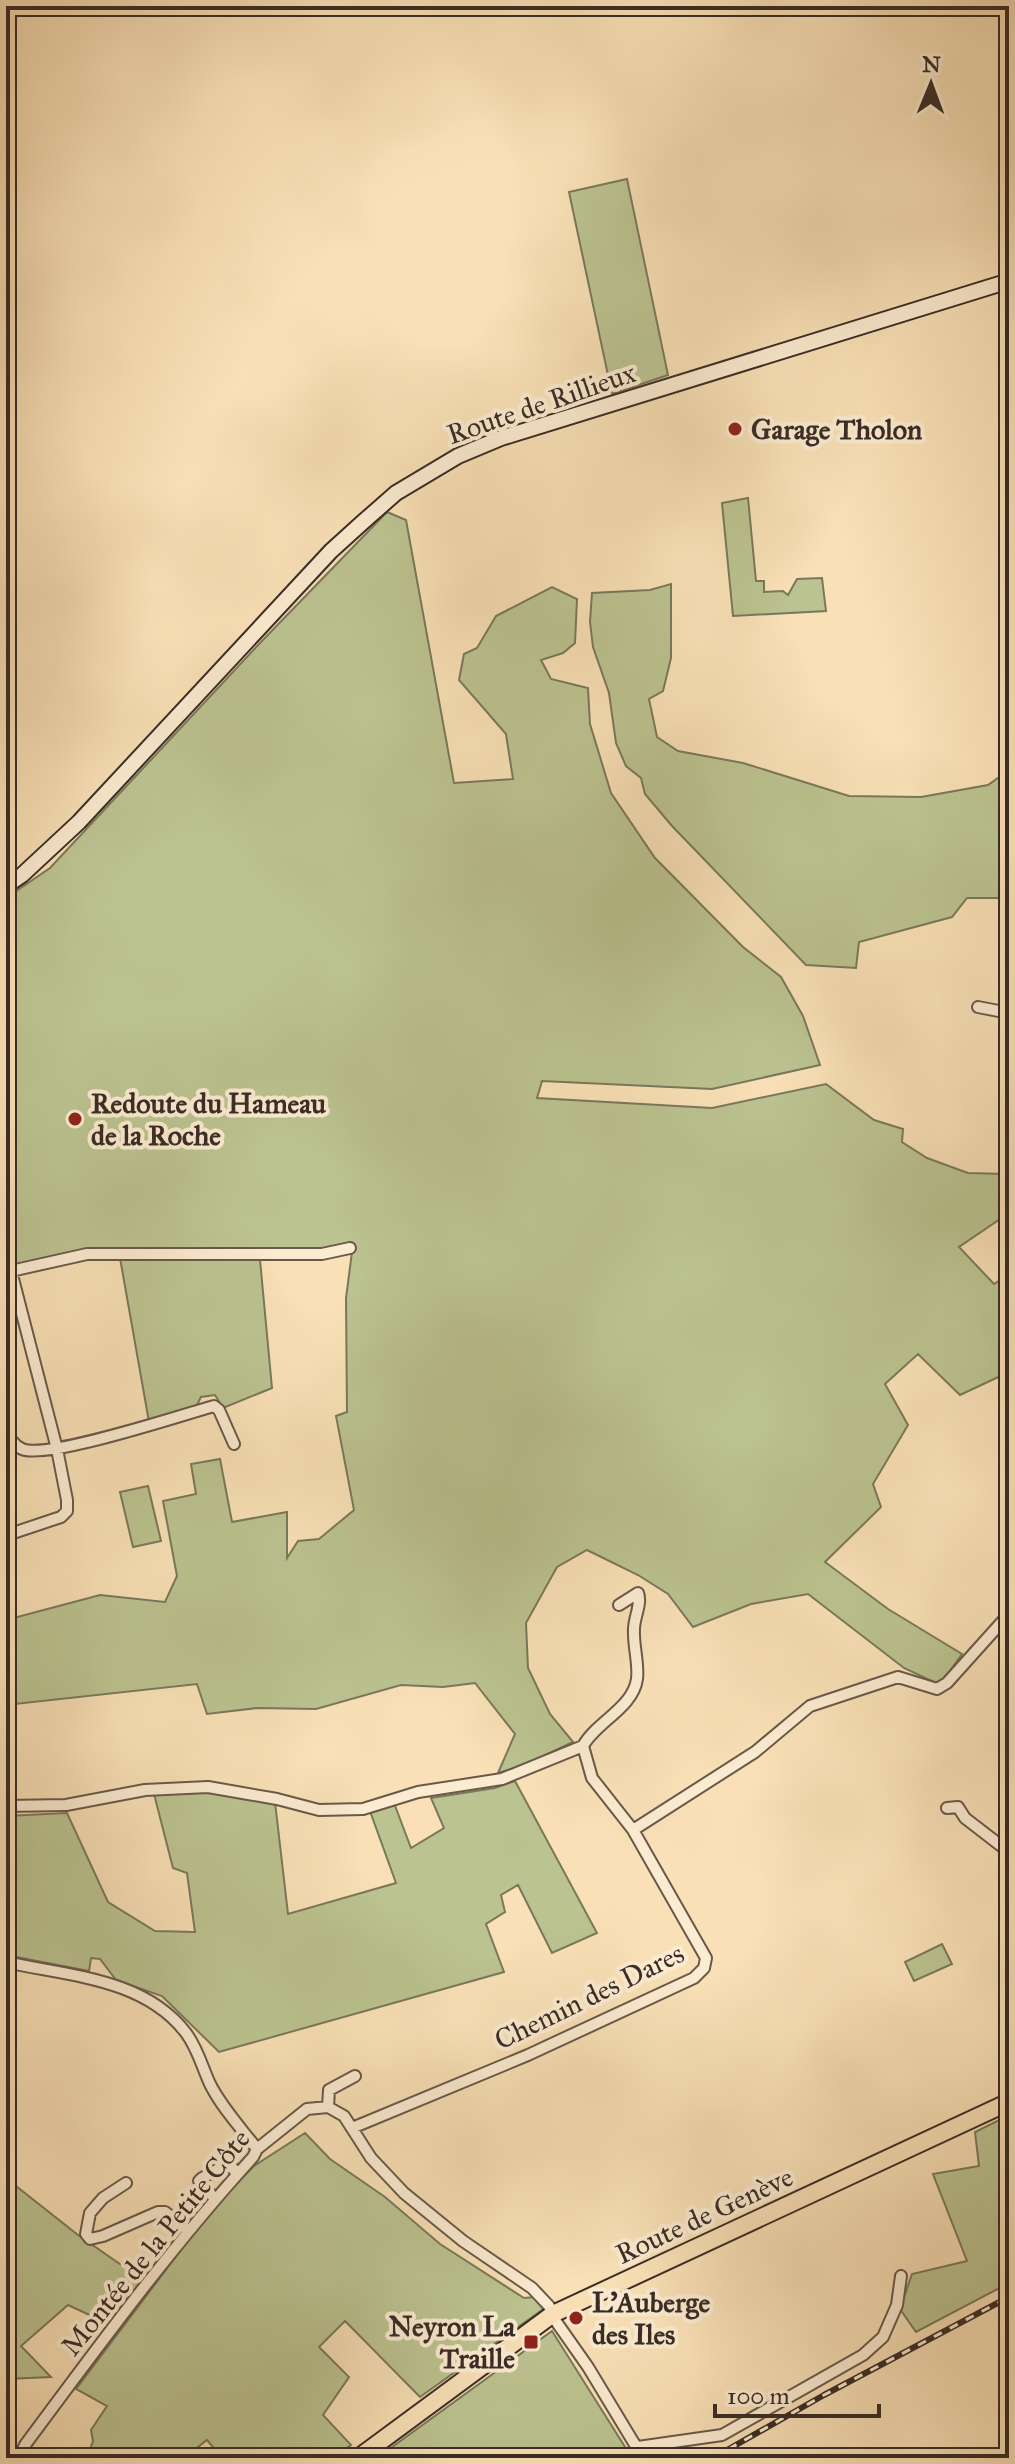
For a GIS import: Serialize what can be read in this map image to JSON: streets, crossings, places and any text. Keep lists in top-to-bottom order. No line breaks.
{"streets":{"main road":["Route de Genève"],"street":["Route de Rillieux","Chemin des Dares","Montée de la Petite Côte"]},"places":{"other":["Garage Tholon","Redoute du Hameau de la Roche","L'Auberge des Iles"],"transit":["Neyron La Traille"]},"scale_bar":"100 m","north":"top"}
